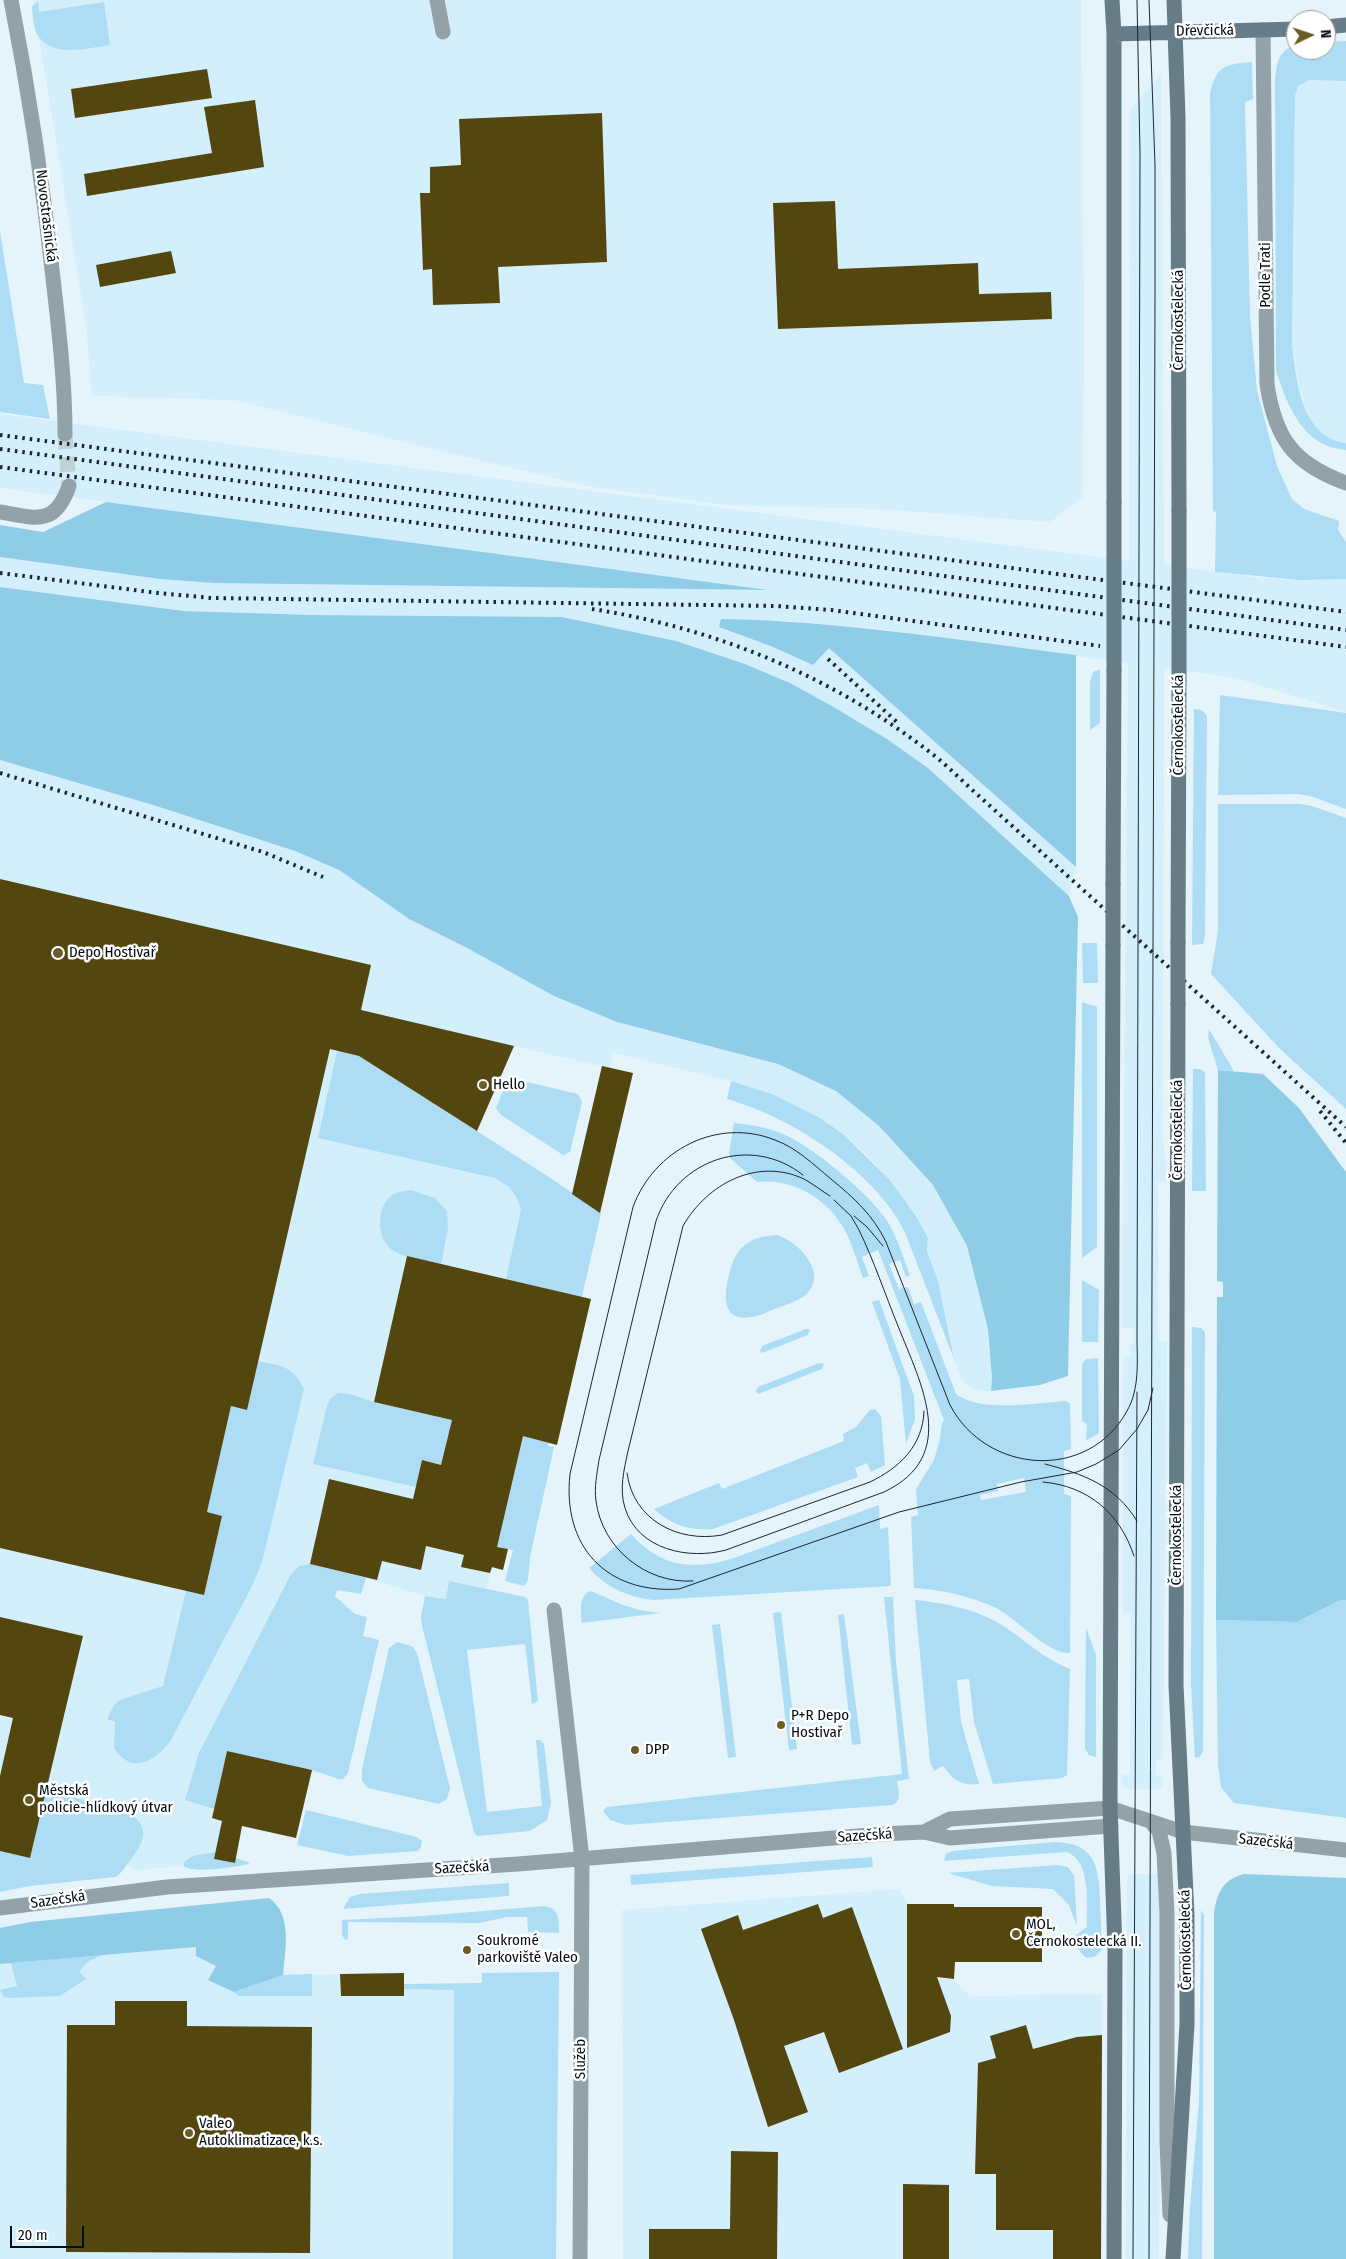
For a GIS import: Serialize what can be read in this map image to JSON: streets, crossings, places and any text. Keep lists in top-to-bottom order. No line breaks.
{"streets":{"main road":["Dřevčická","Černokostelecká"],"street":["Novostrašnická","Podle Trati","Sazečská","Služeb"]},"crossings":[["Dřevčická","Podle Trati"],["Dřevčická","Černokostelecká"],["Černokostelecká","Sazečská"],["Sazečská","Služeb"]],"places":["Depo Hostivař","Hello","P+R Depo Hostivař","DPP","Městská policie-hlídkový útvar","MOL, Černokostelecká II.","Soukromé parkoviště Valeo","Valeo Autoklimatizace, k.s."],"scale_bar":"20 m","north":"right"}
